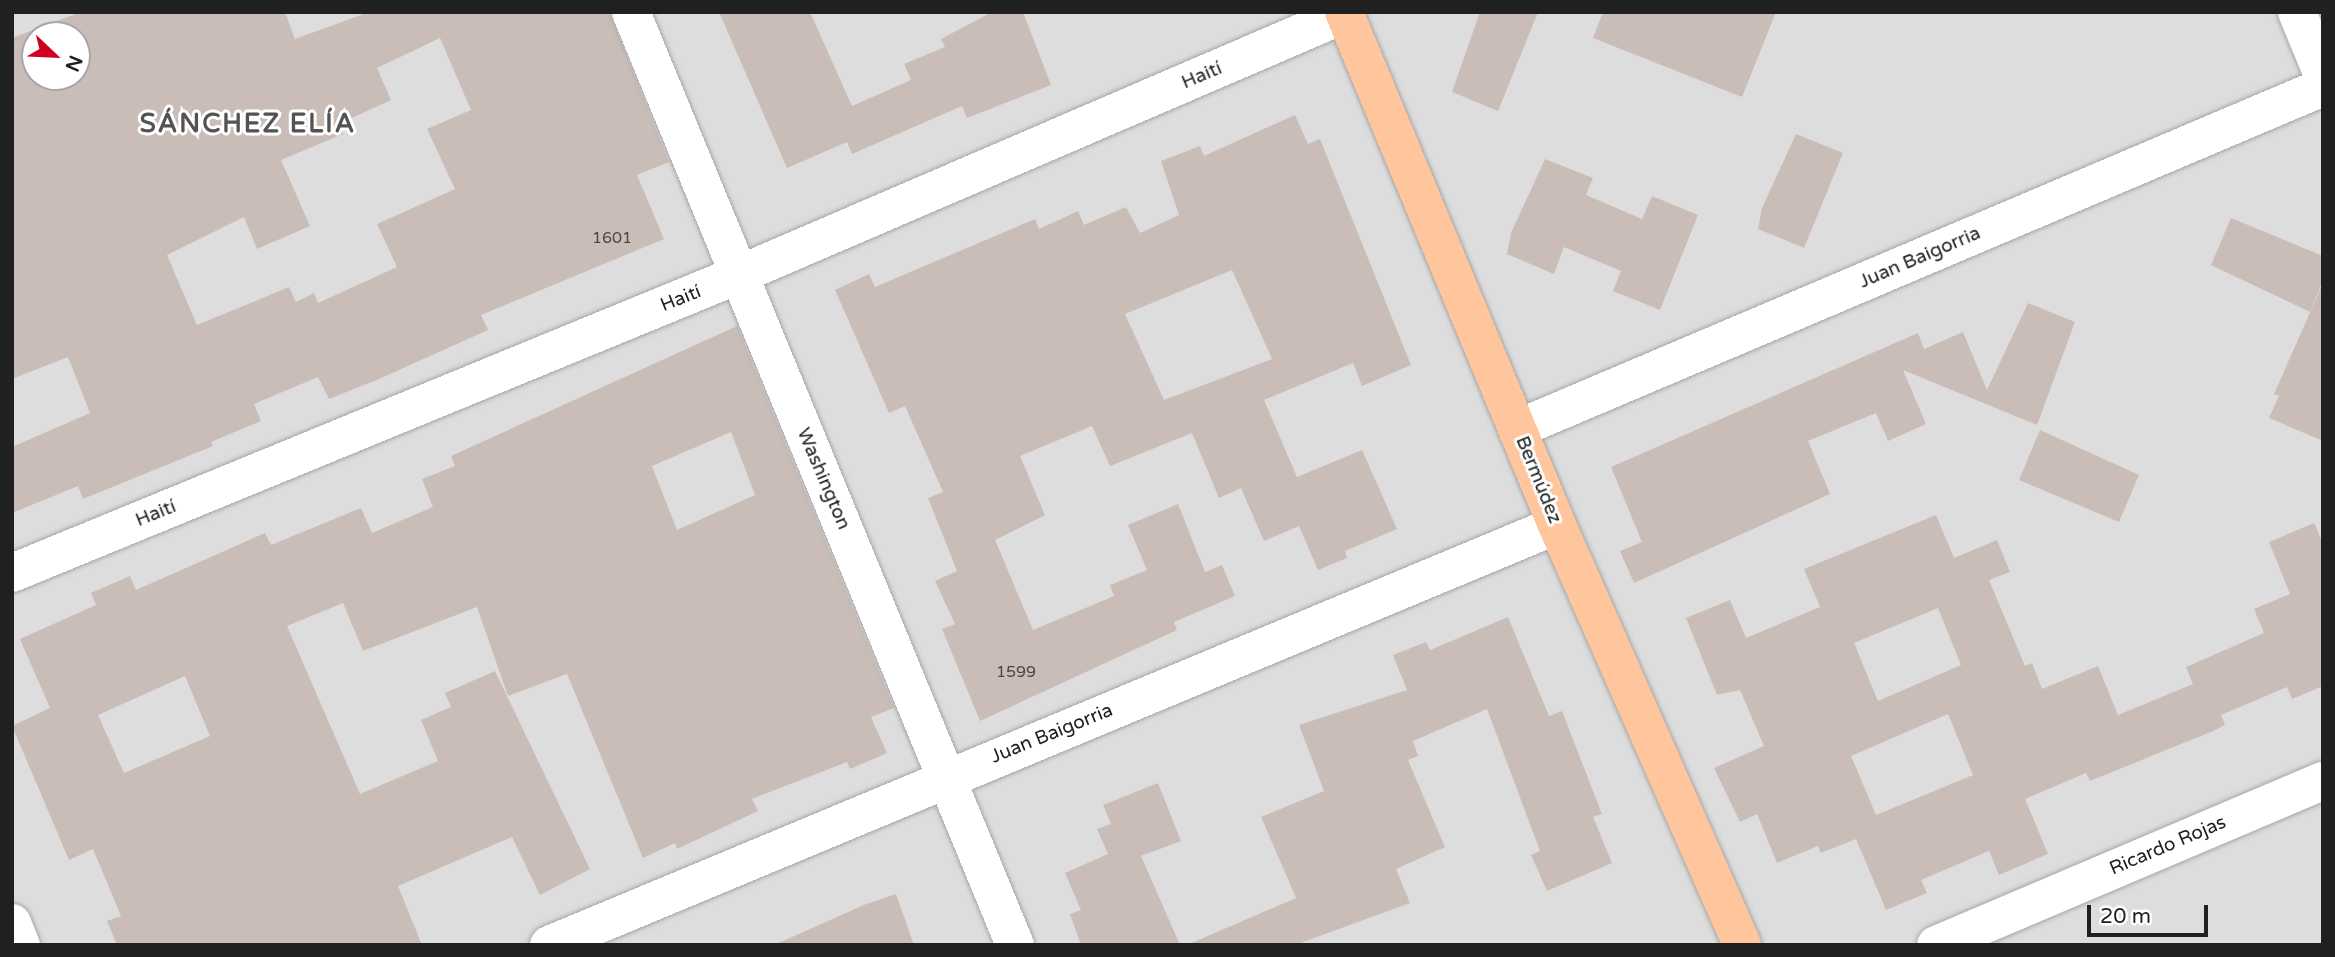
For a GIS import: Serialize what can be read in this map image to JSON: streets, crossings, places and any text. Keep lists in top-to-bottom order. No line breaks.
{"streets":{"main road":["Bermúdez"],"street":["Haití","Juan Baigorria","Washington","Ricardo Rojas"]},"crossings":[["Haití","Washington"],["Haití","Bermúdez"],["Juan Baigorria","Washington"],["Juan Baigorria","Bermúdez"]],"districts":["SÁNCHEZ ELÍA"],"house_numbers":["1601","1599"],"scale_bar":"20 m","north":"bottom right"}
